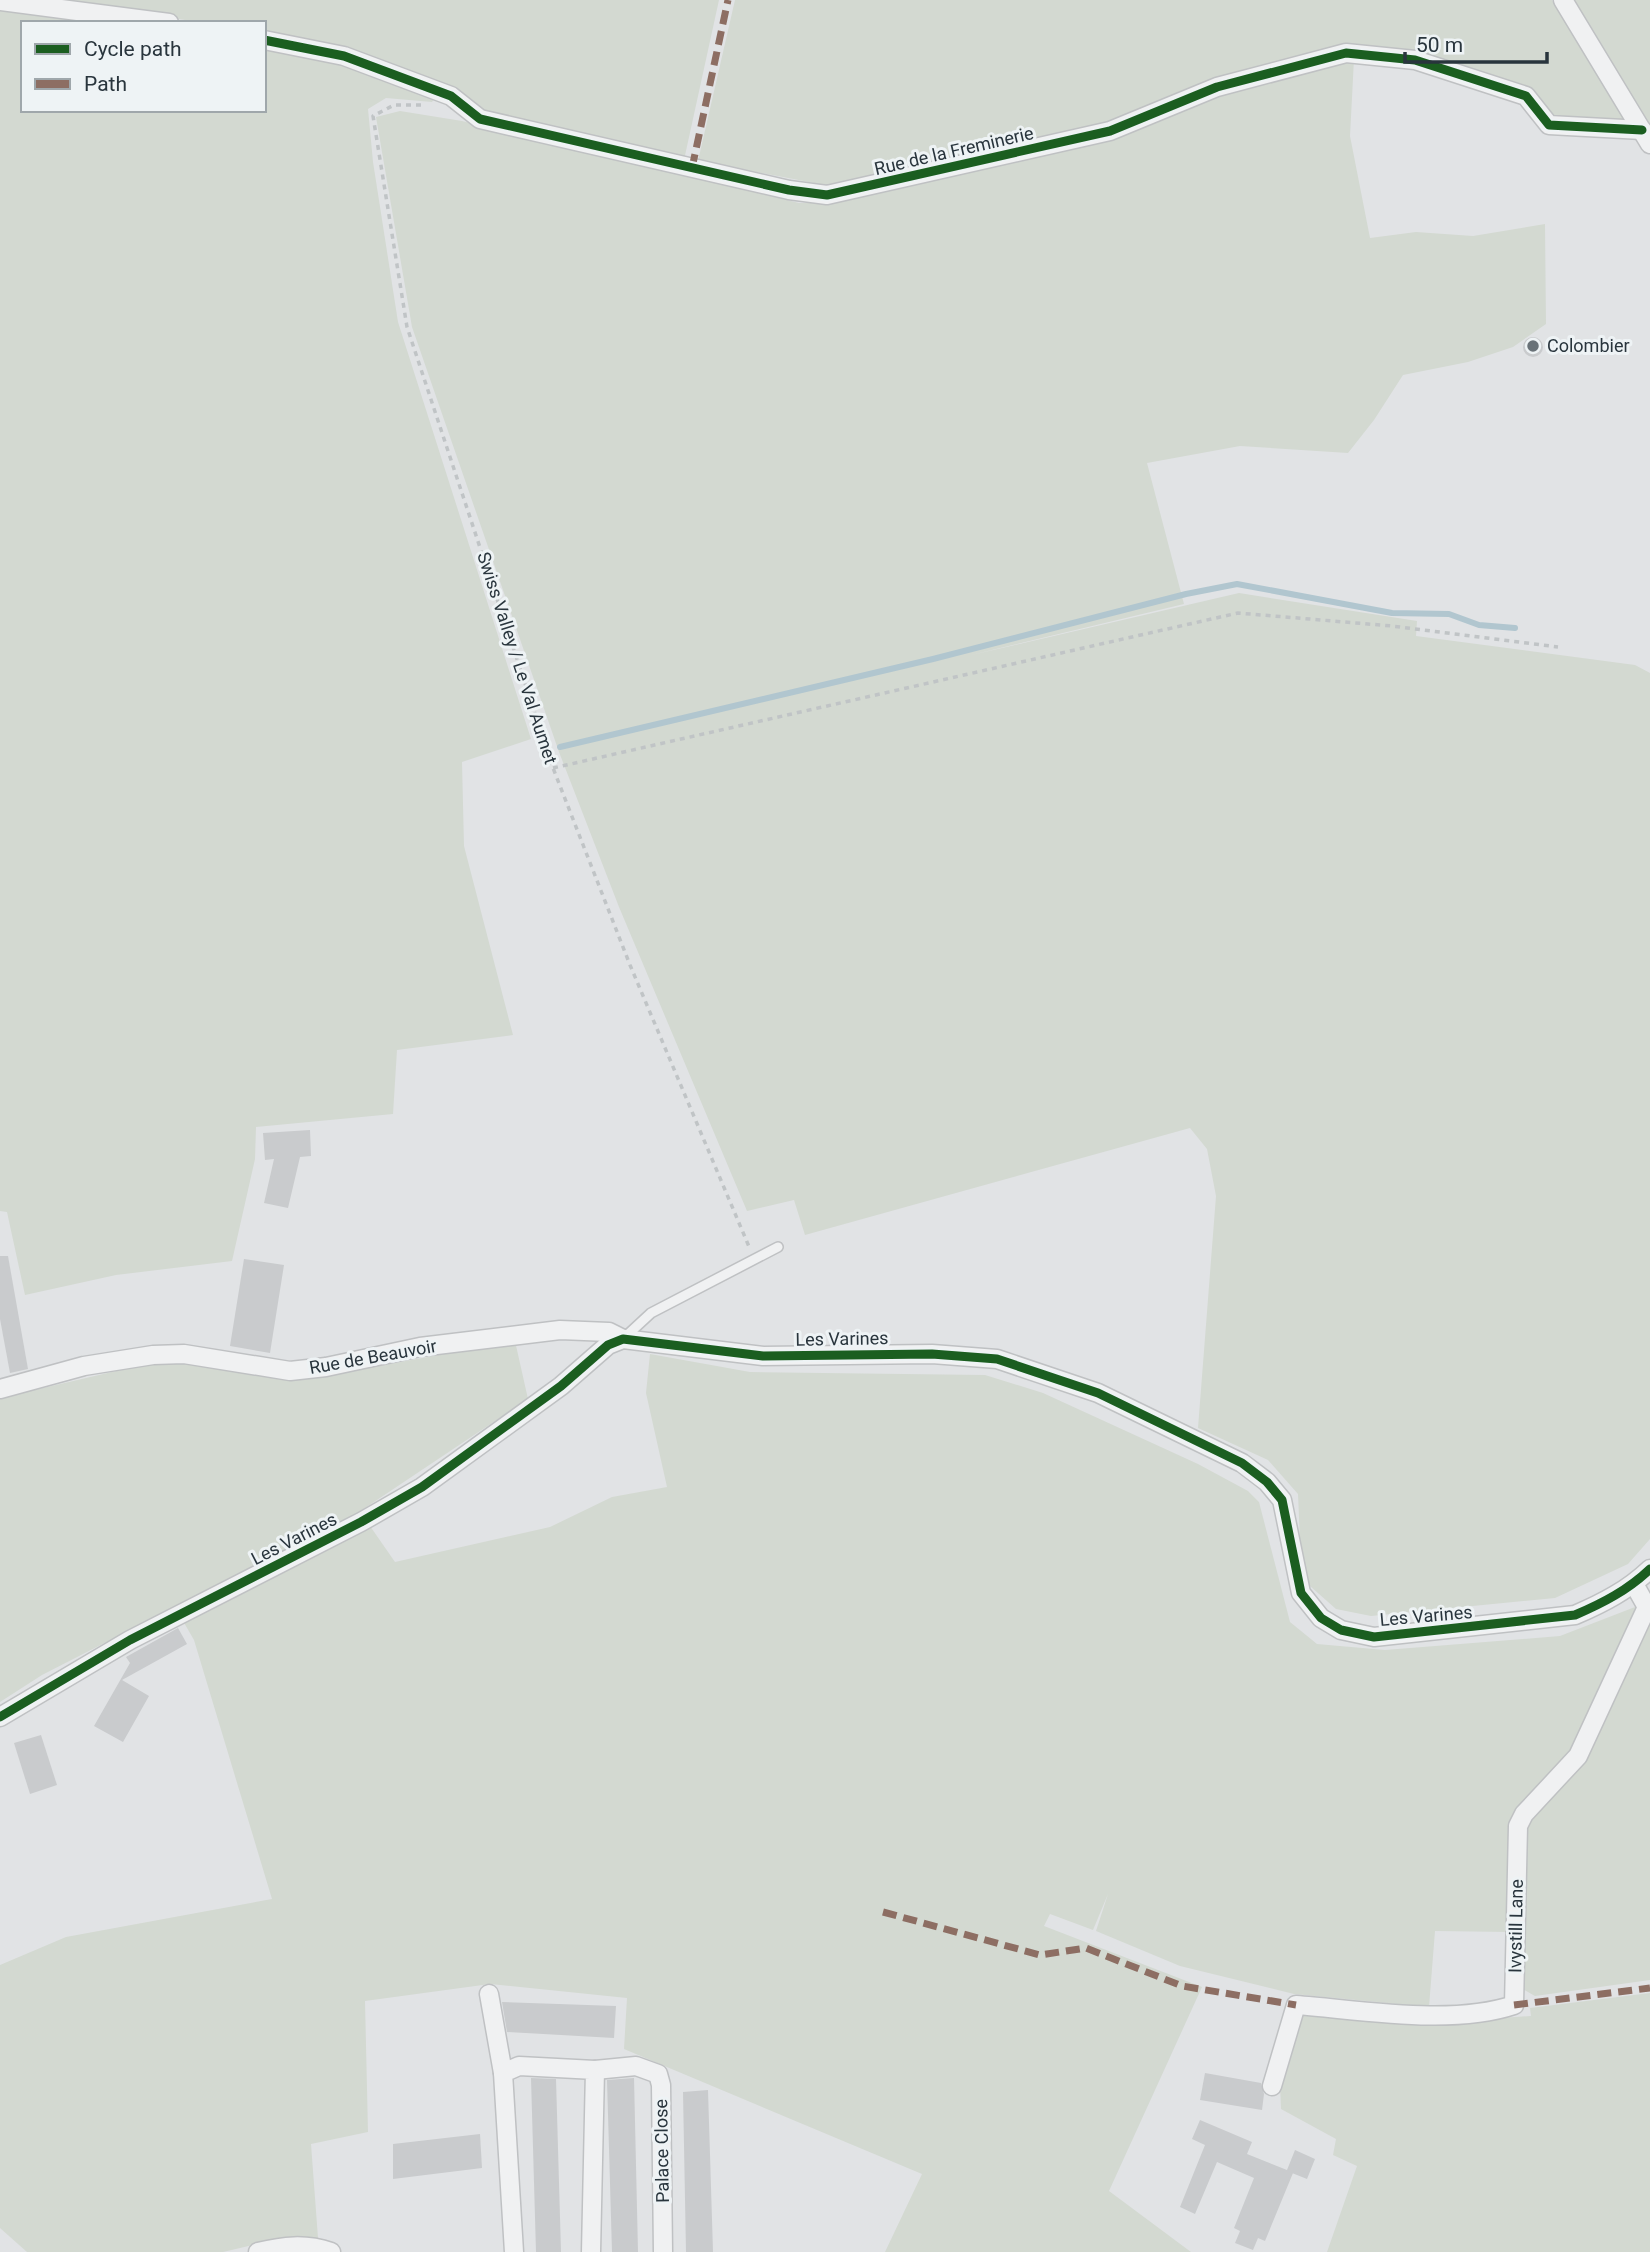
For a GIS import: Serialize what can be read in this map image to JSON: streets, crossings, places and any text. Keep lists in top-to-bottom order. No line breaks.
{"streets":{"street":["Rue de la Freminerie","Les Varines","Rue de Beauvoir","Ivystill Lane","Palace Close"],"path":["Swiss Valley / Le Val Aumet"]},"crossings":[["Rue de la Freminerie","Swiss Valley / Le Val Aumet"],["Les Varines","Rue de Beauvoir"],["Les Varines","Ivystill Lane"]],"places":["Colombier"],"legend":["Cycle path","Path"],"scale_bar":"50 m"}
